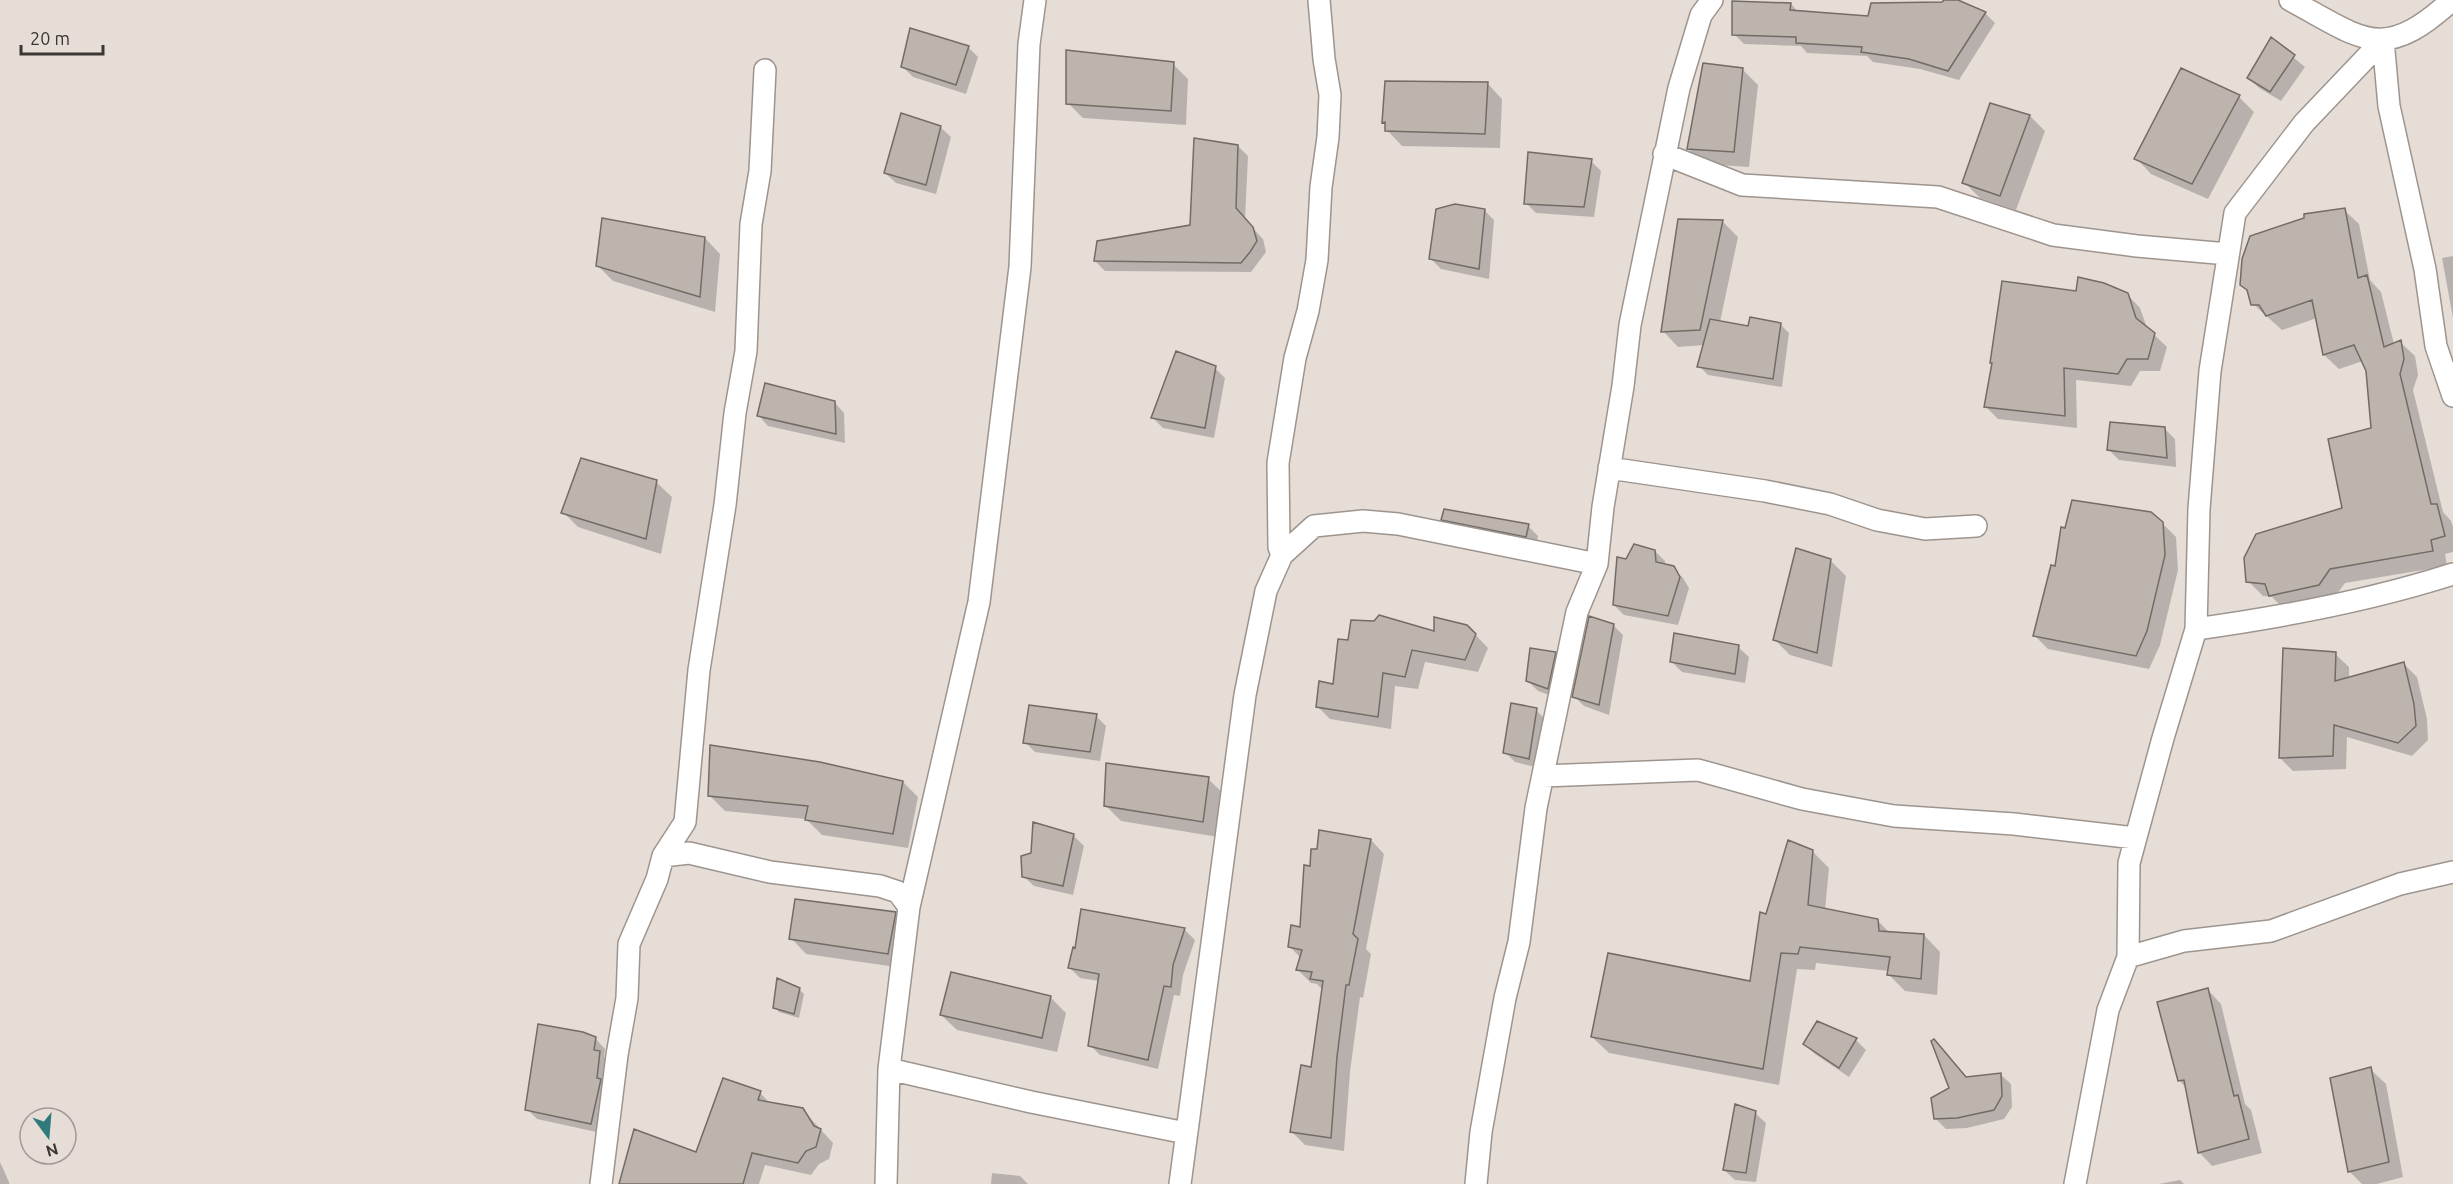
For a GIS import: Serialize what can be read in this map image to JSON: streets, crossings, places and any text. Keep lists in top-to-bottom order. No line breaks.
{"scale_bar":"20 m","north":"bottom"}
